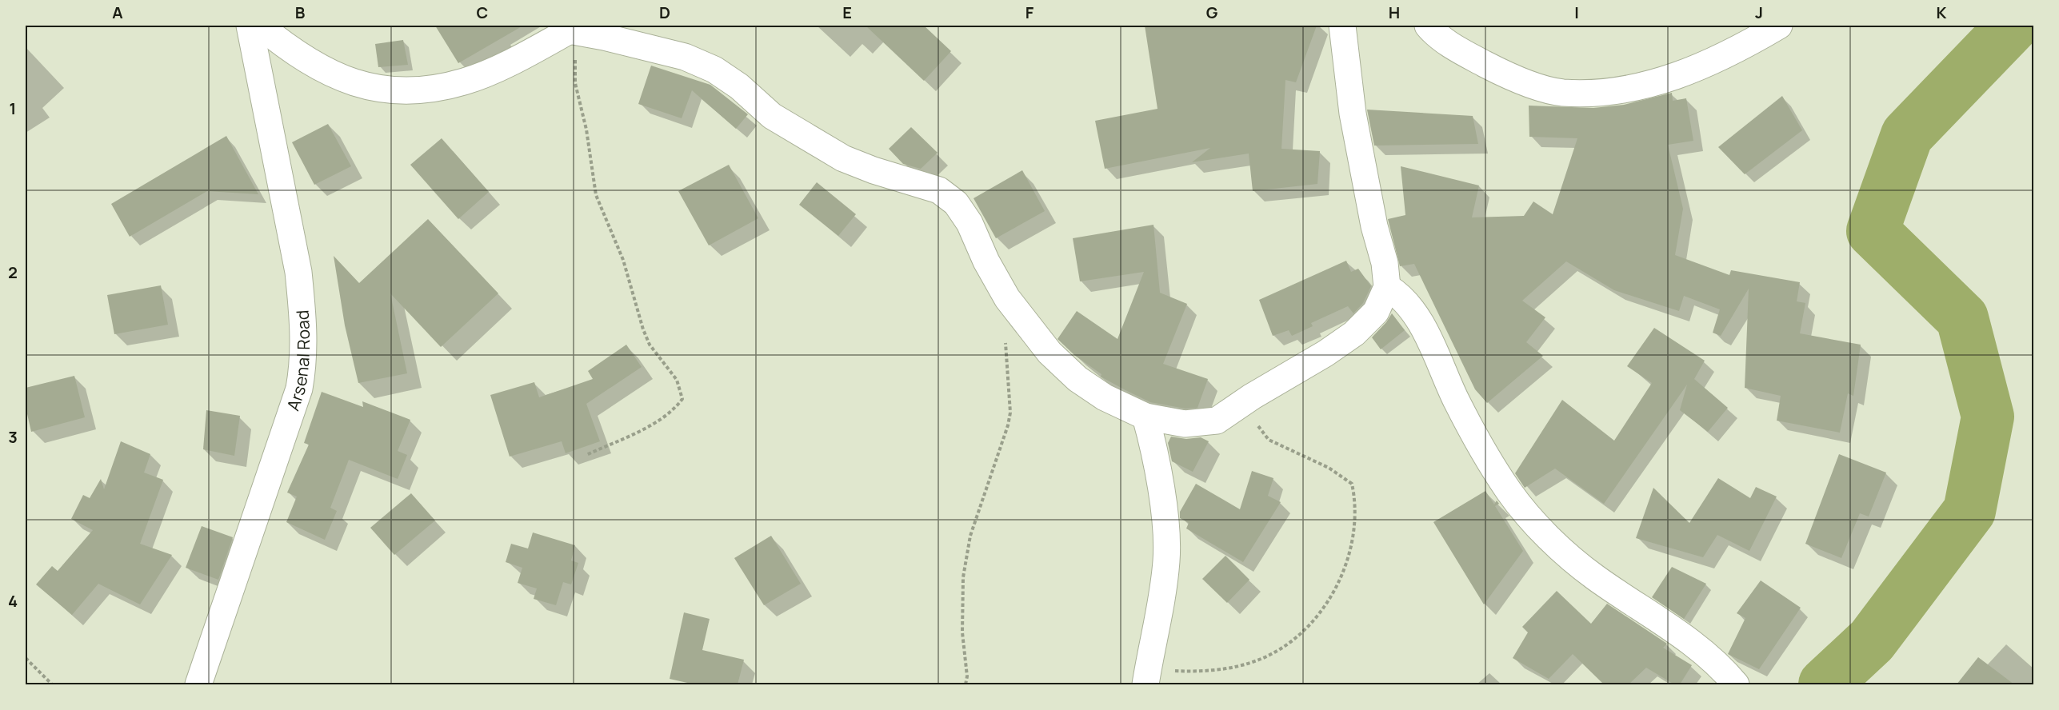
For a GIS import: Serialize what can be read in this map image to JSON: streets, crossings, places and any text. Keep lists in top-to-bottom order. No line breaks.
{"streets":{"street":["Arsenal Road"]},"grid":{"columns":["A","B","C","D","E","F","G","H","I","J","K"],"rows":["1","2","3","4"]}}
